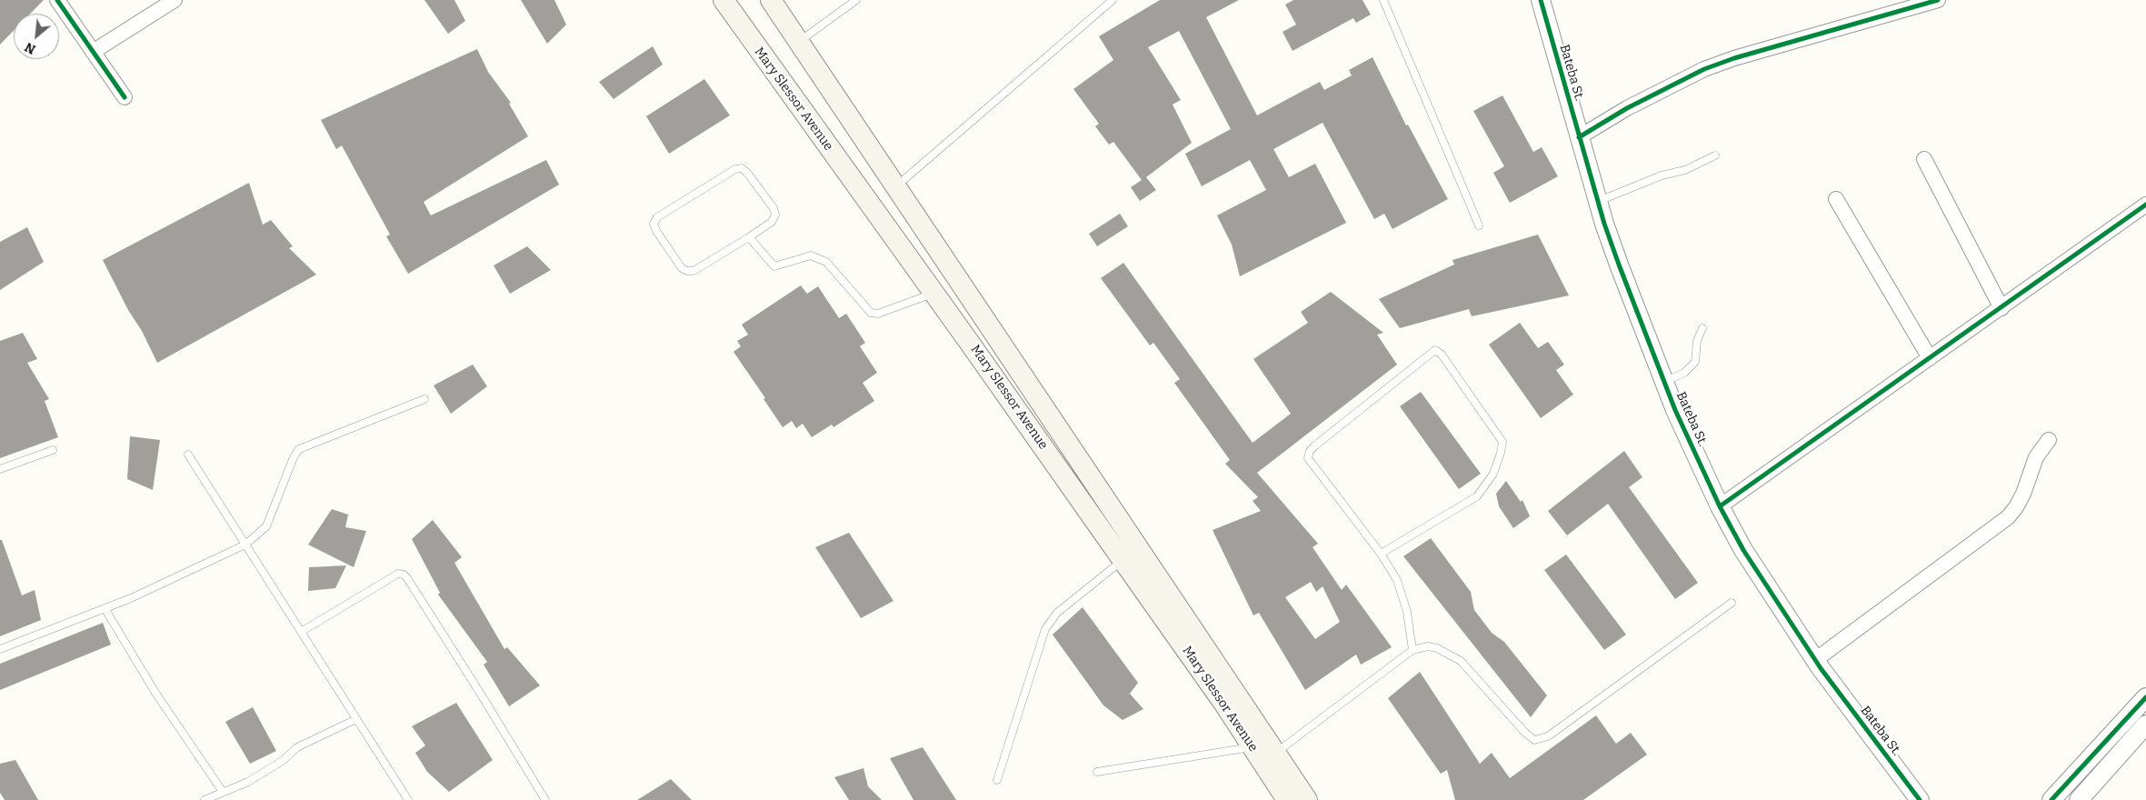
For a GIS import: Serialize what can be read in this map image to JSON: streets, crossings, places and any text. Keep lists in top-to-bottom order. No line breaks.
{"streets":{"main road":["Mary Slessor Avenue"],"street":["Bateba St."]},"north":"bottom left"}
